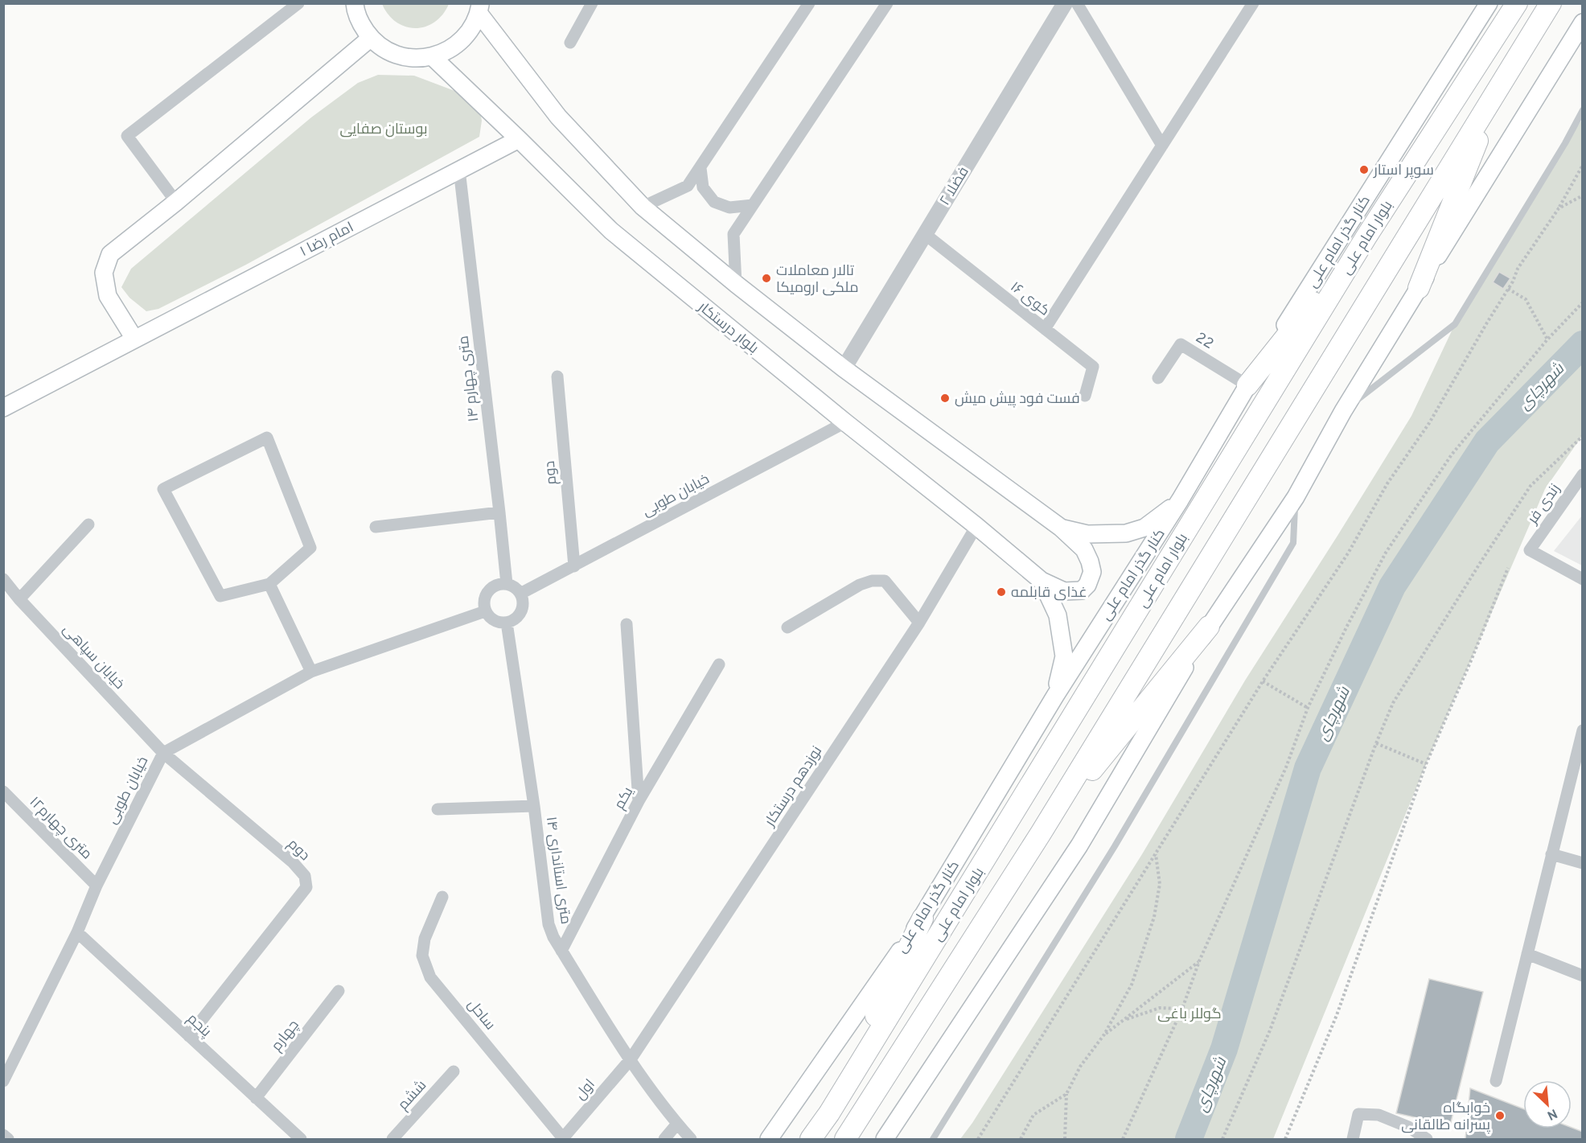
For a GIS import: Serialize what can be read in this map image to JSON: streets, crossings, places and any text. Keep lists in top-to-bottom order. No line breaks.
{"streets":{"highway":["بلوار امام علی"],"main road":["امام رضا ۱","کنار گذر امام علی","بلوار درستکار"],"street":["فضلا ۲","کوی ۱۶","22","۱۴ متری چهارم","دوم","خیابان طوبی","زندی فر","خیابان سپاهی","نوزدهم درستکار","یکم","۱۲متری چهارم","۱۴ متری استانداری","ساحل","پنجم","چهارم","اول","ششم"]},"crossings":[["فضلا ۲","کوی ۱۶"],["امام رضا ۱","بلوار درستکار"],["امام رضا ۱","۱۴ متری چهارم"],["کنار گذر امام علی","22"],["بلوار درستکار","خیابان طوبی"],["بلوار درستکار","نوزدهم درستکار"],["۱۴ متری چهارم","خیابان طوبی"],["۱۴ متری چهارم","۱۴ متری استانداری"],["دوم","خیابان طوبی"],["دوم","خیابان سپاهی"],["دوم","پنجم"],["خیابان طوبی","خیابان سپاهی"],["خیابان طوبی","۱۲متری چهارم"],["خیابان طوبی","۱۴ متری استانداری"],["خیابان طوبی","پنجم"],["نوزدهم درستکار","۱۴ متری استانداری"],["نوزدهم درستکار","اول"],["یکم","۱۴ متری استانداری"],["۱۴ متری استانداری","اول"],["ساحل","اول"],["پنجم","چهارم"]],"water":["شهرچای"],"parks":["بوستان صفایی","گوللر باغی"],"places":["سوپر استار","تالار معاملات ملکی ارومیکا","فست فود پیش میش","غذای قابلمه","خوابگاه پسرانه طالقانی"],"north":"bottom right"}
